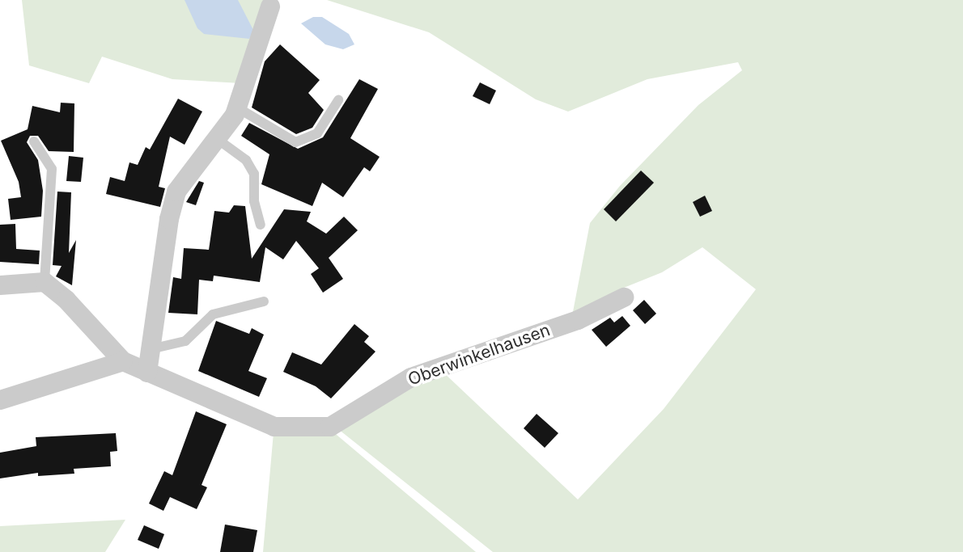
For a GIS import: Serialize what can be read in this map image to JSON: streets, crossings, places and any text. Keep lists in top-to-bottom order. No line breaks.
{"streets":{"street":["Oberwinkelhausen"]}}
